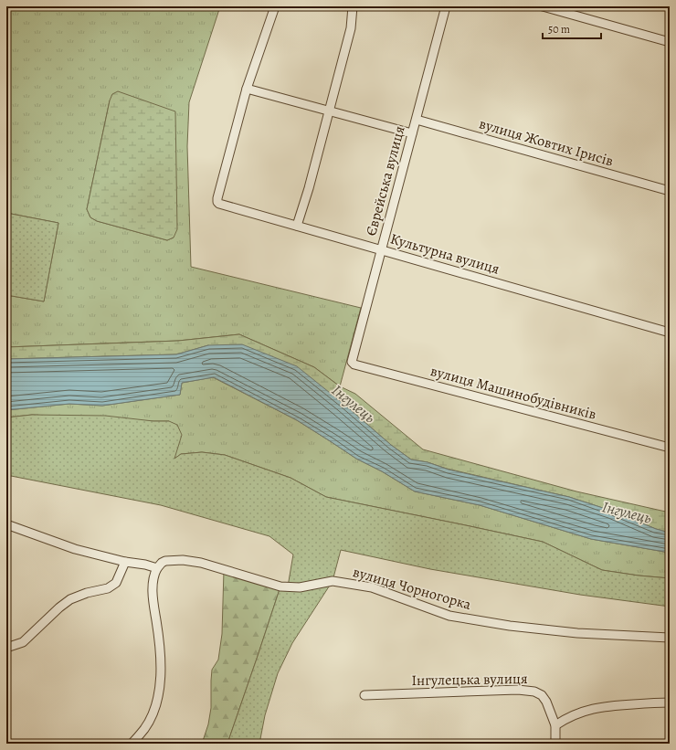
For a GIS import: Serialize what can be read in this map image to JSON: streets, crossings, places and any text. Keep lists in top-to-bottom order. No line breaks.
{"streets":{"street":["вулиця Жовтих Ірисів","Єврейська вулиця","Культурна вулиця","вулиця Машинобудівників","вулиця Чорногорка","Інгулецька вулиця"]},"crossings":[["вулиця Жовтих Ірисів","Єврейська вулиця"],["Єврейська вулиця","Культурна вулиця"],["Єврейська вулиця","вулиця Машинобудівників"]],"water":["Інгулець"],"scale_bar":"50 m"}
